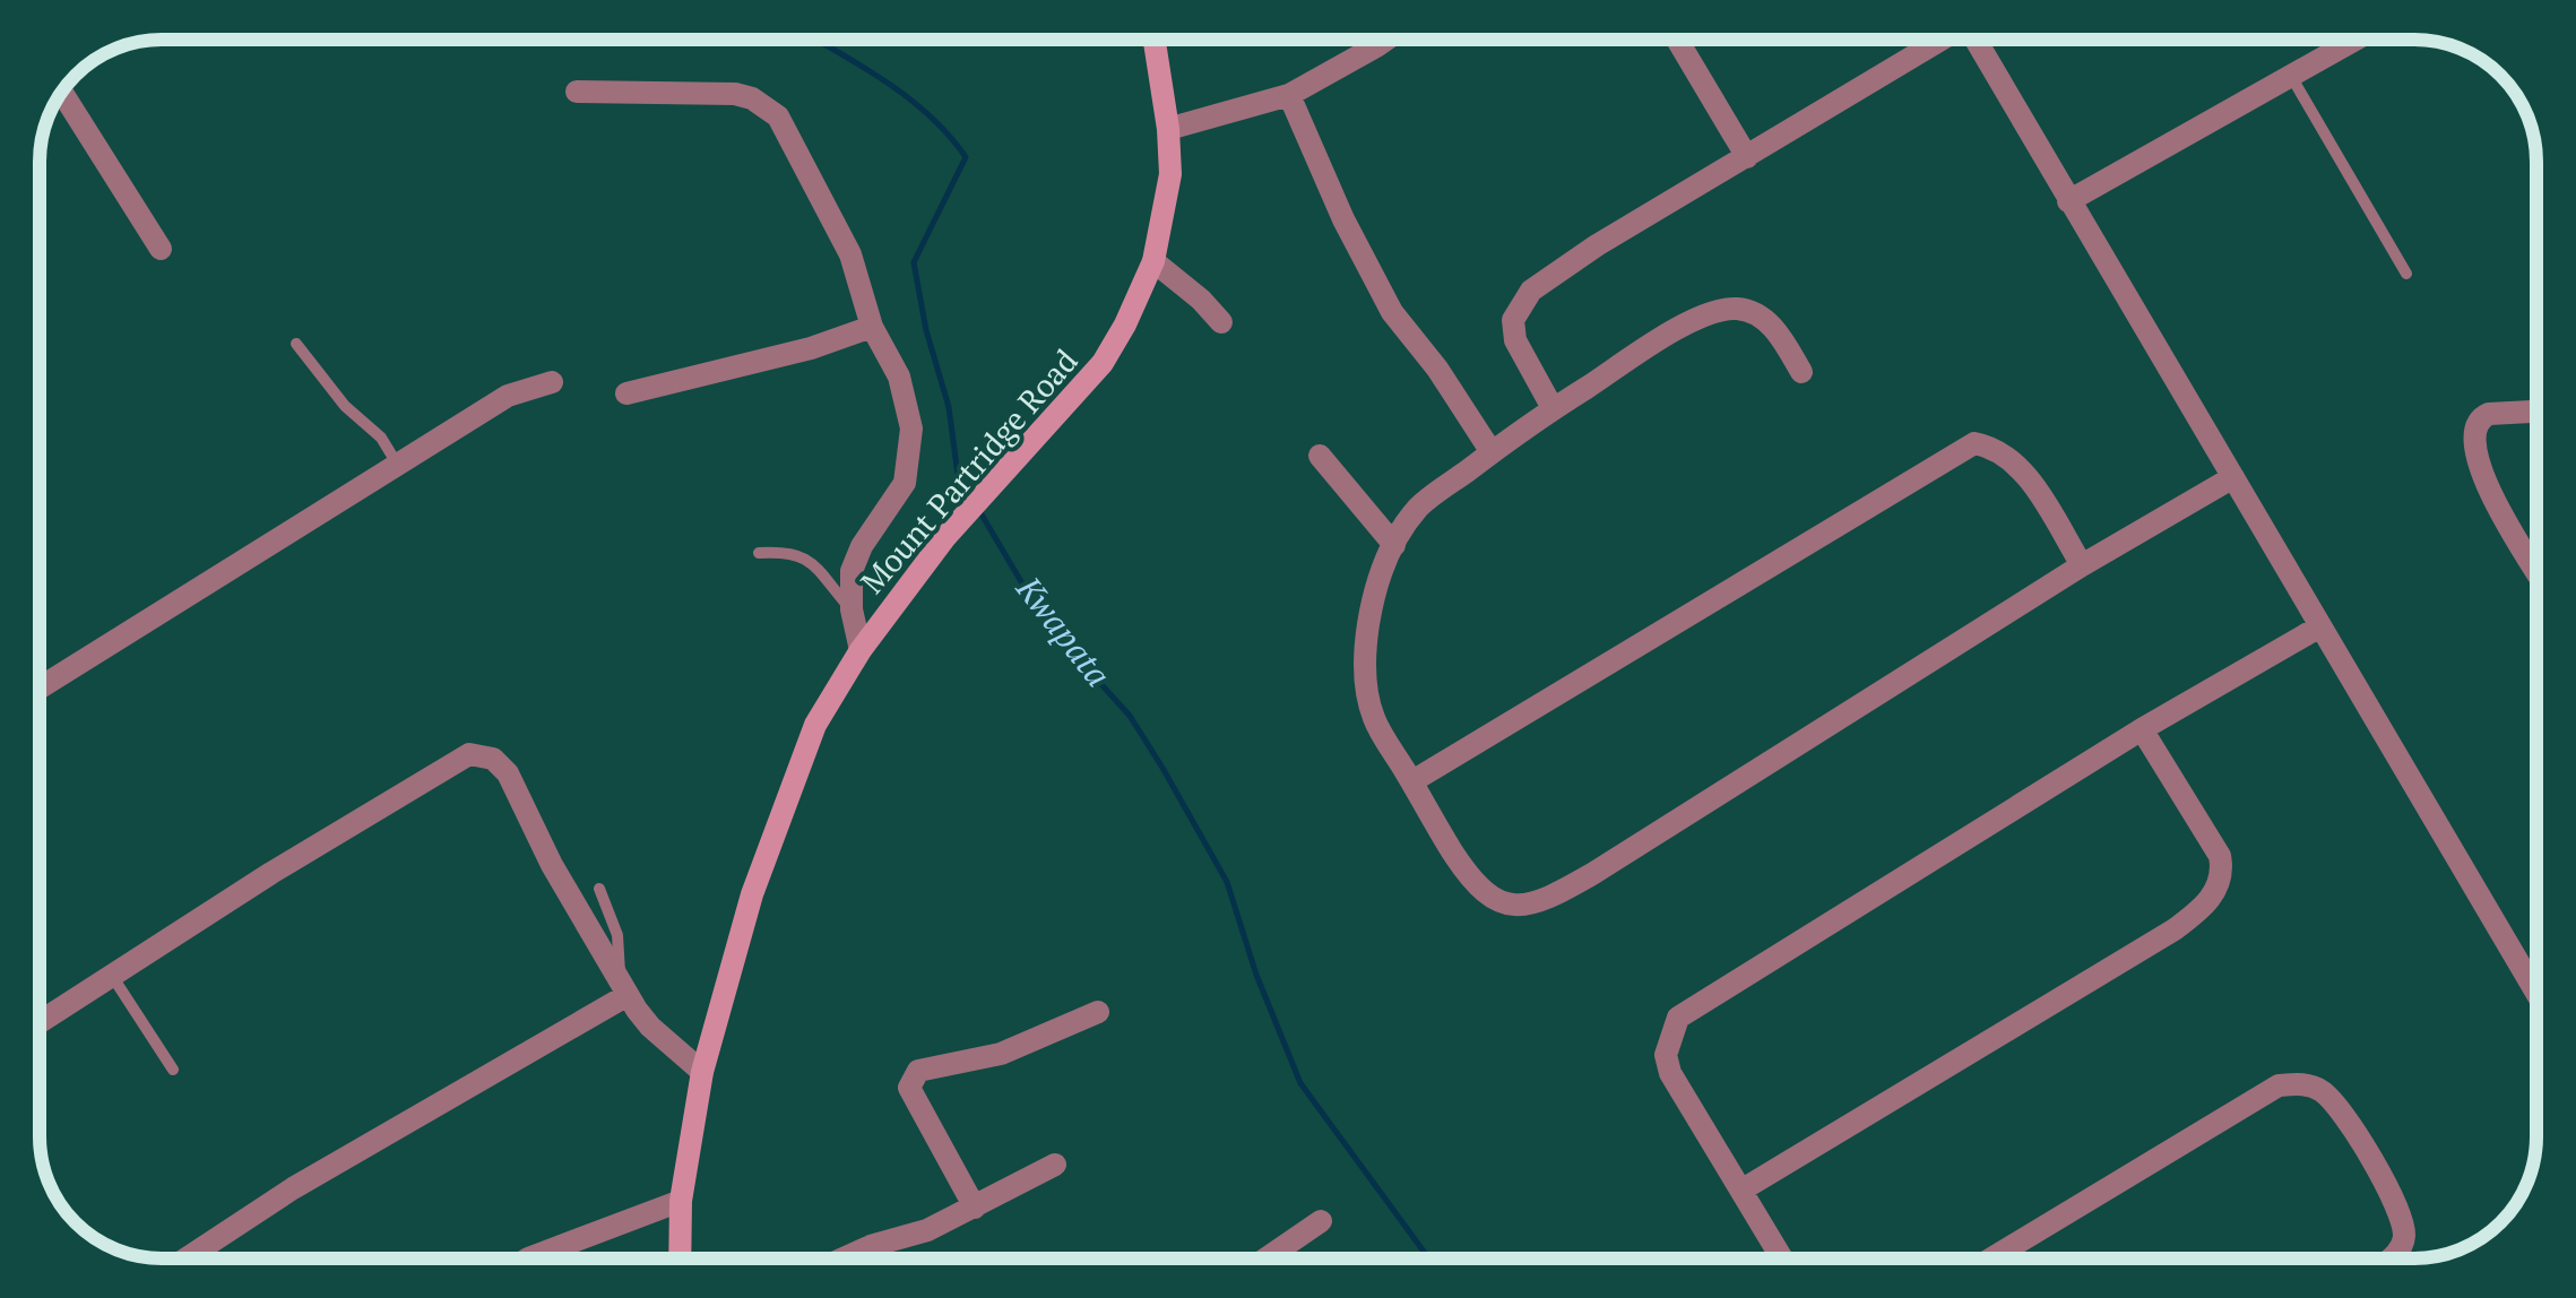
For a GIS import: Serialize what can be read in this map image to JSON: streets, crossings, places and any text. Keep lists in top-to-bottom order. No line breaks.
{"streets":{"street":["Mount Partridge Road"]},"water":["Kwapata"]}
